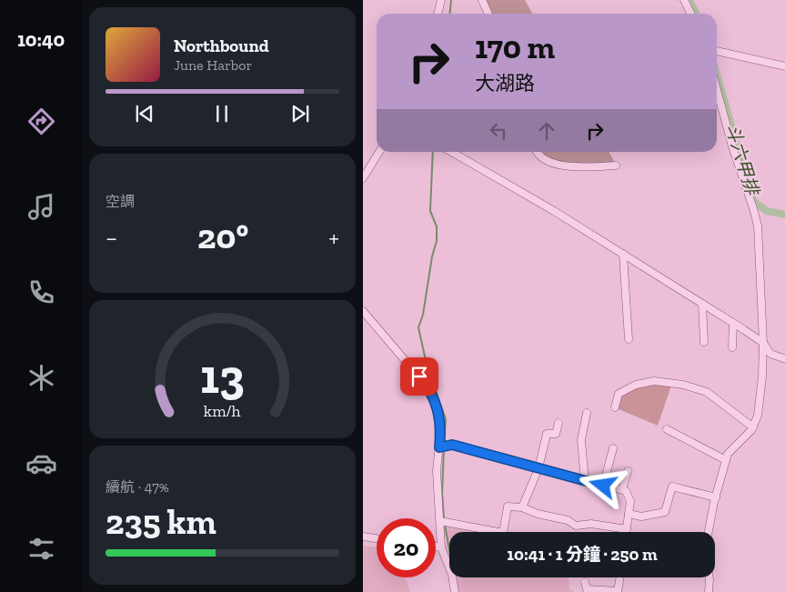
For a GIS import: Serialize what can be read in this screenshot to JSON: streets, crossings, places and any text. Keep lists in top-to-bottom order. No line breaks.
{"water":["斗六甲排"],"page":{"tabs":"10:40","turn":["170 m","大湖路"],"song":["Northbound","June Harbor"],"tile":["空調",["續航 · 47%","235 km"]],"heat":["−","20°","+"],"limit":"20","trip":"10:41 · 1 分鐘 · 250 m","gauge":["13","km/h"]}}
